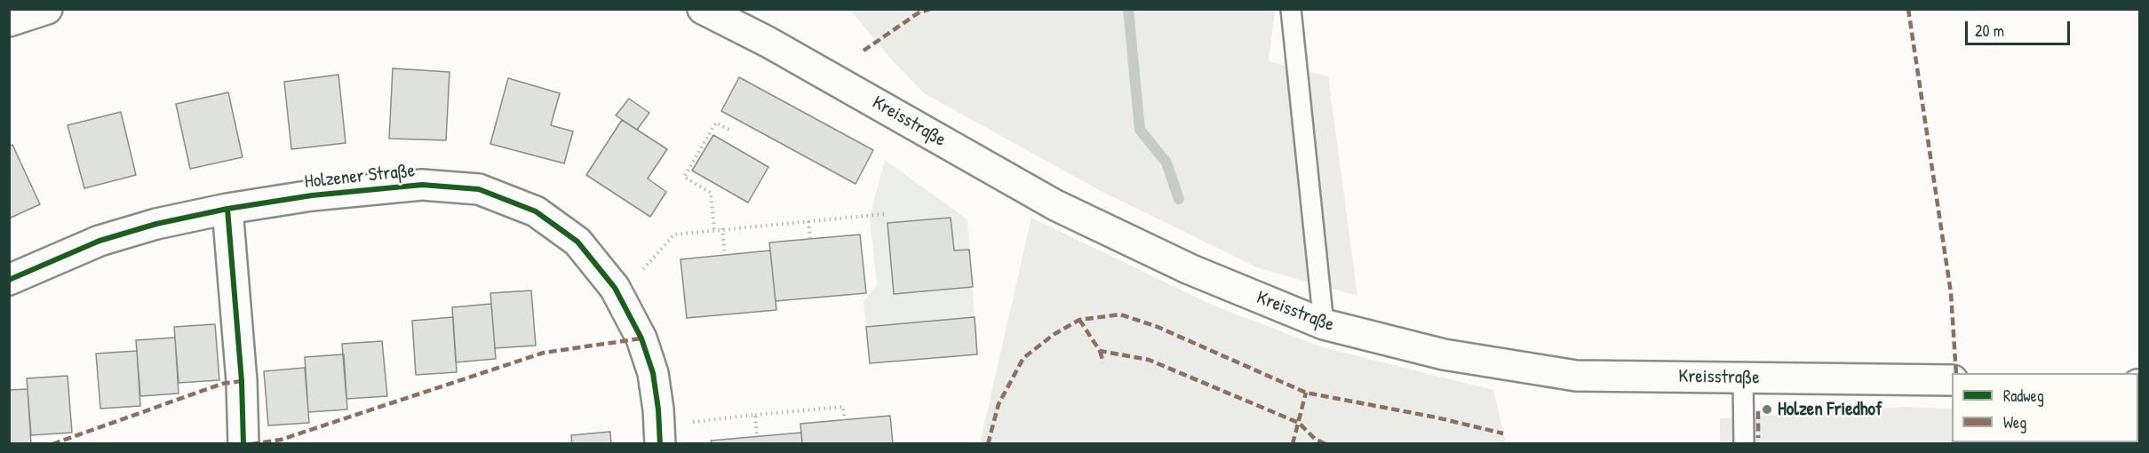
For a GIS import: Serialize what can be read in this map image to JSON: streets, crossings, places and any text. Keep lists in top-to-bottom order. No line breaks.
{"streets":{"main road":["Kreisstraße","Holzener Straße"]},"places":["Holzen Friedhof"],"legend":["Radweg","Weg"],"scale_bar":"20 m"}
